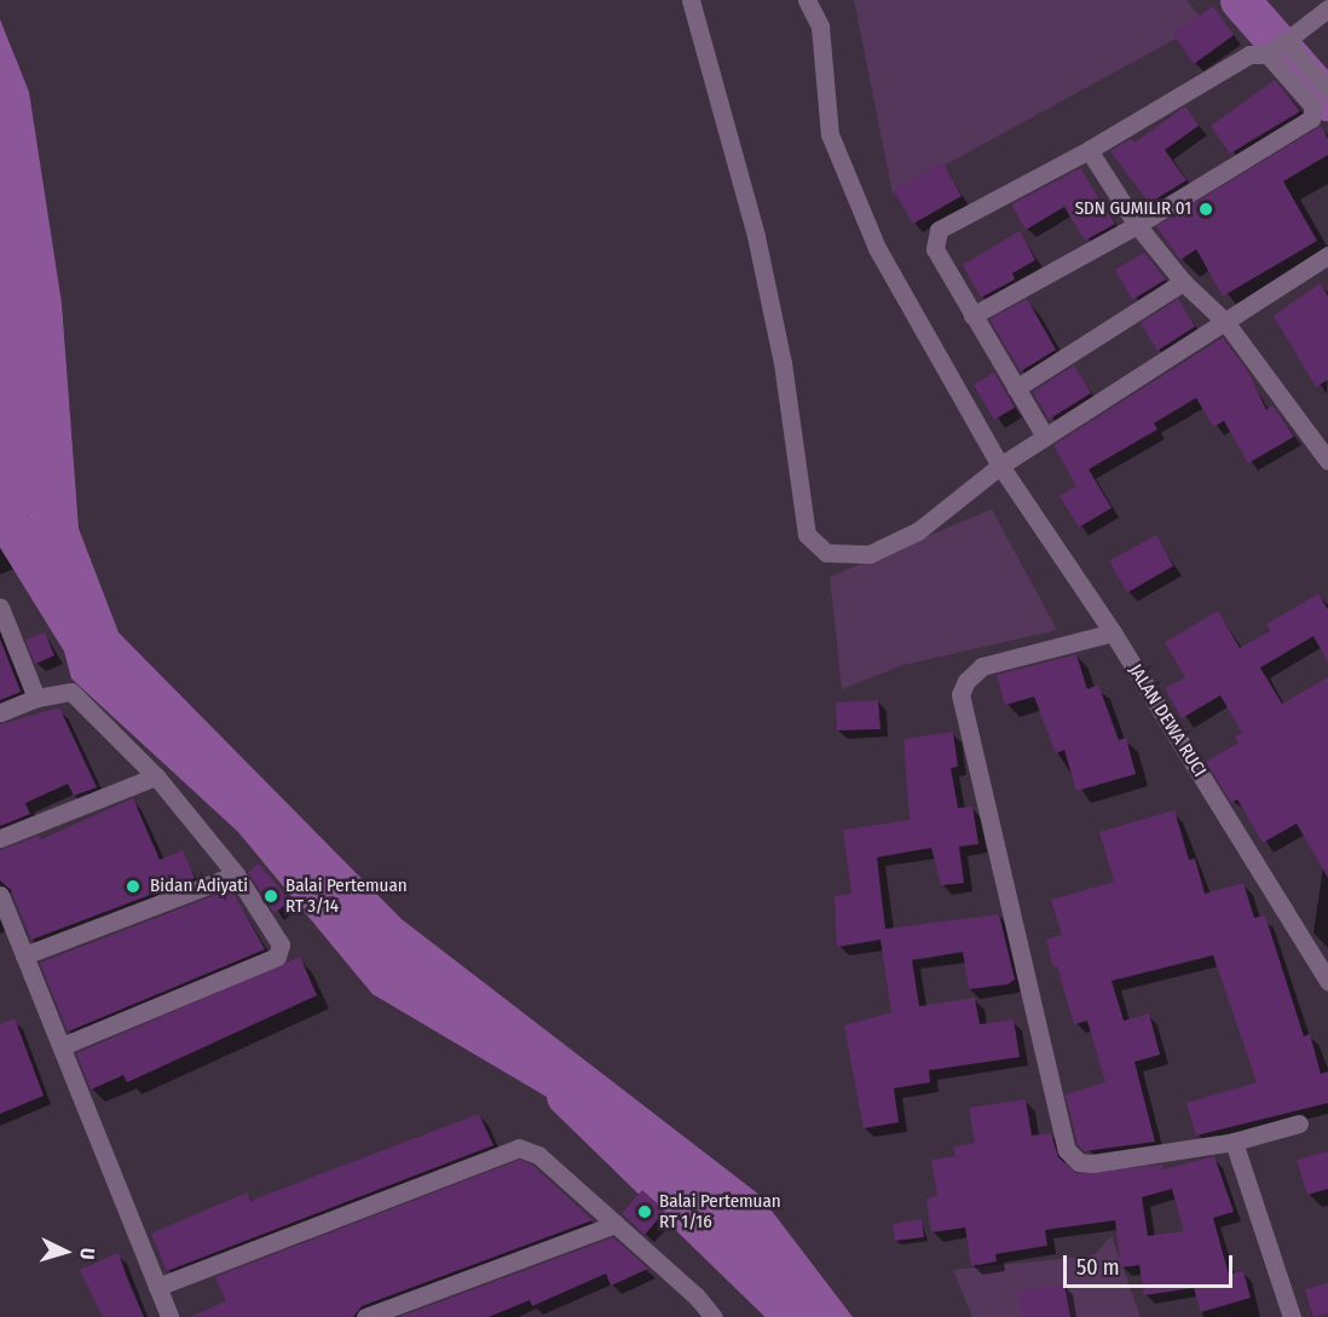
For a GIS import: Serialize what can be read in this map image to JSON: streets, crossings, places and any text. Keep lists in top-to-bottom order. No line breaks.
{"streets":{"street":["JALAN DEWA RUCI"]},"places":["SDN GUMILIR 01","Bidan Adiyati","Balai Pertemuan RT 3/14","Balai Pertemuan RT 1/16"],"scale_bar":"50 m","north":"right"}
